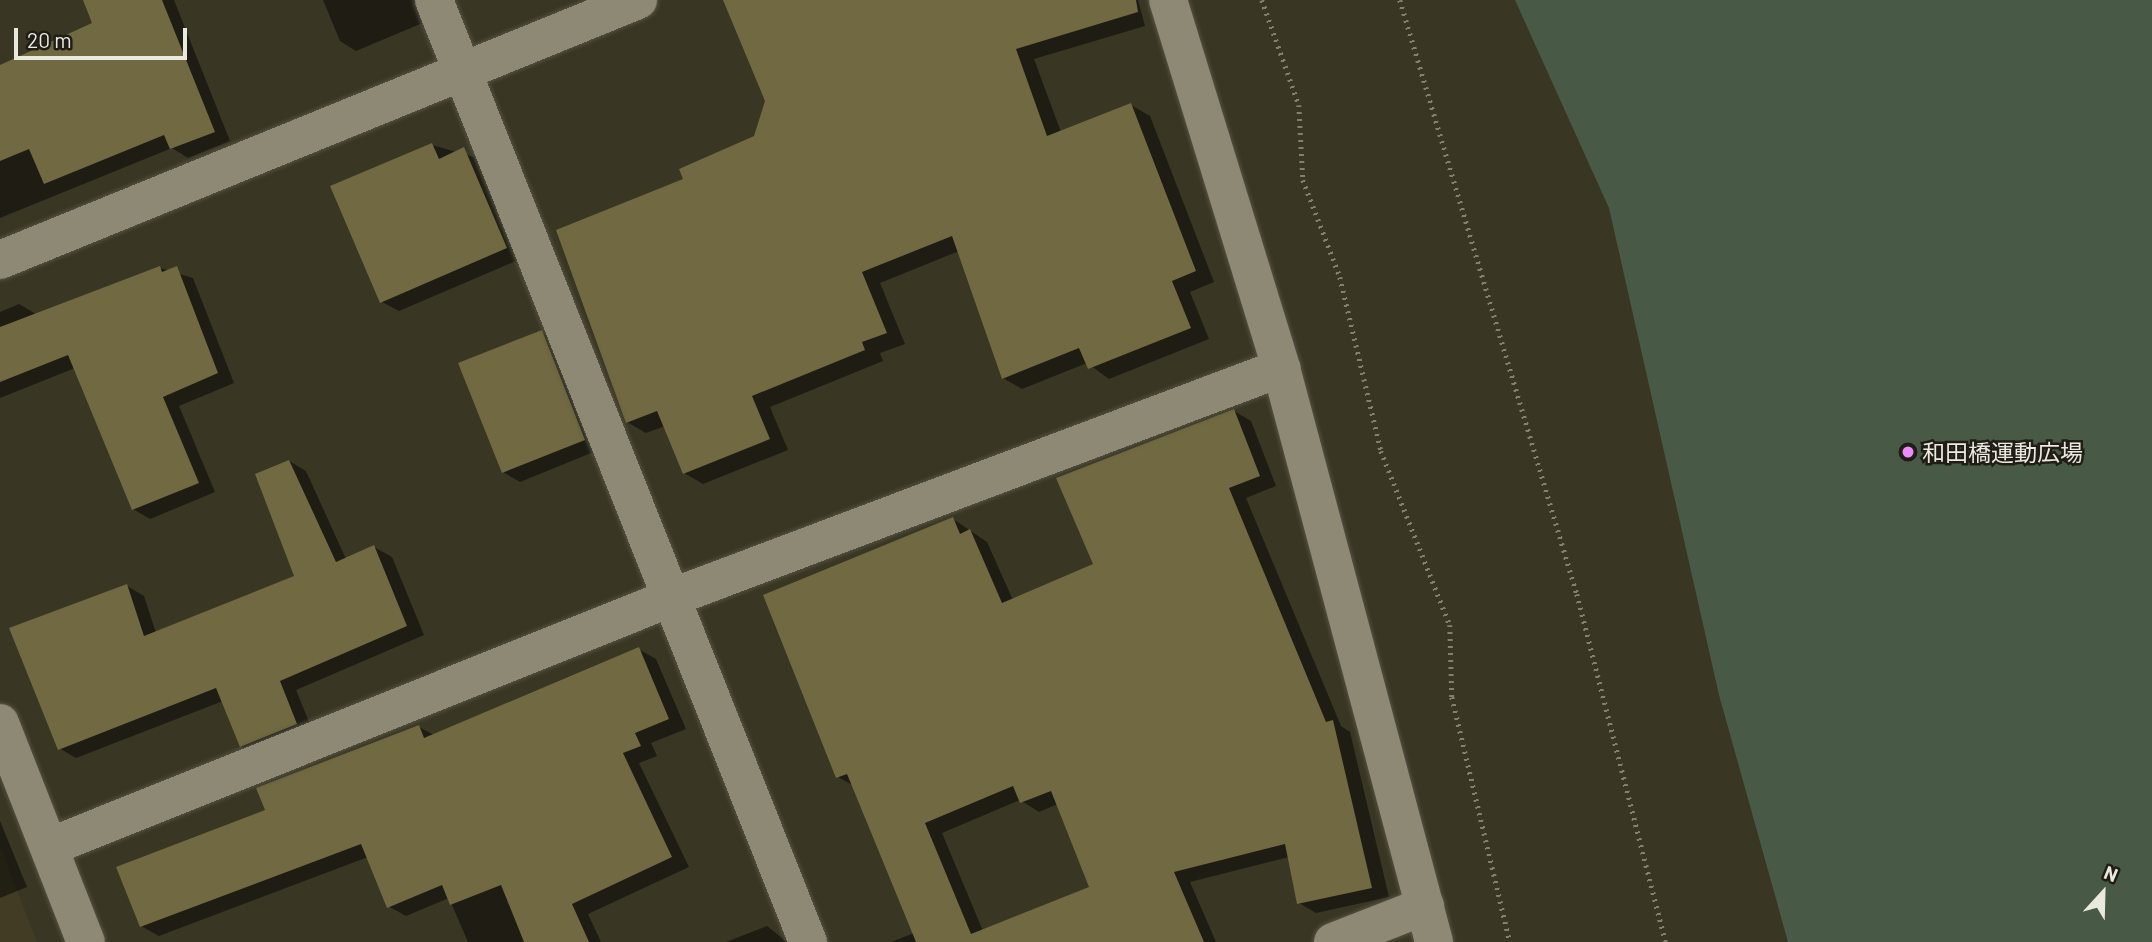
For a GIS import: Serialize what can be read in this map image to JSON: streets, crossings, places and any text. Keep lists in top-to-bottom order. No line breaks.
{"places":["和田橋運動広場"],"scale_bar":"20 m","north":"top"}
